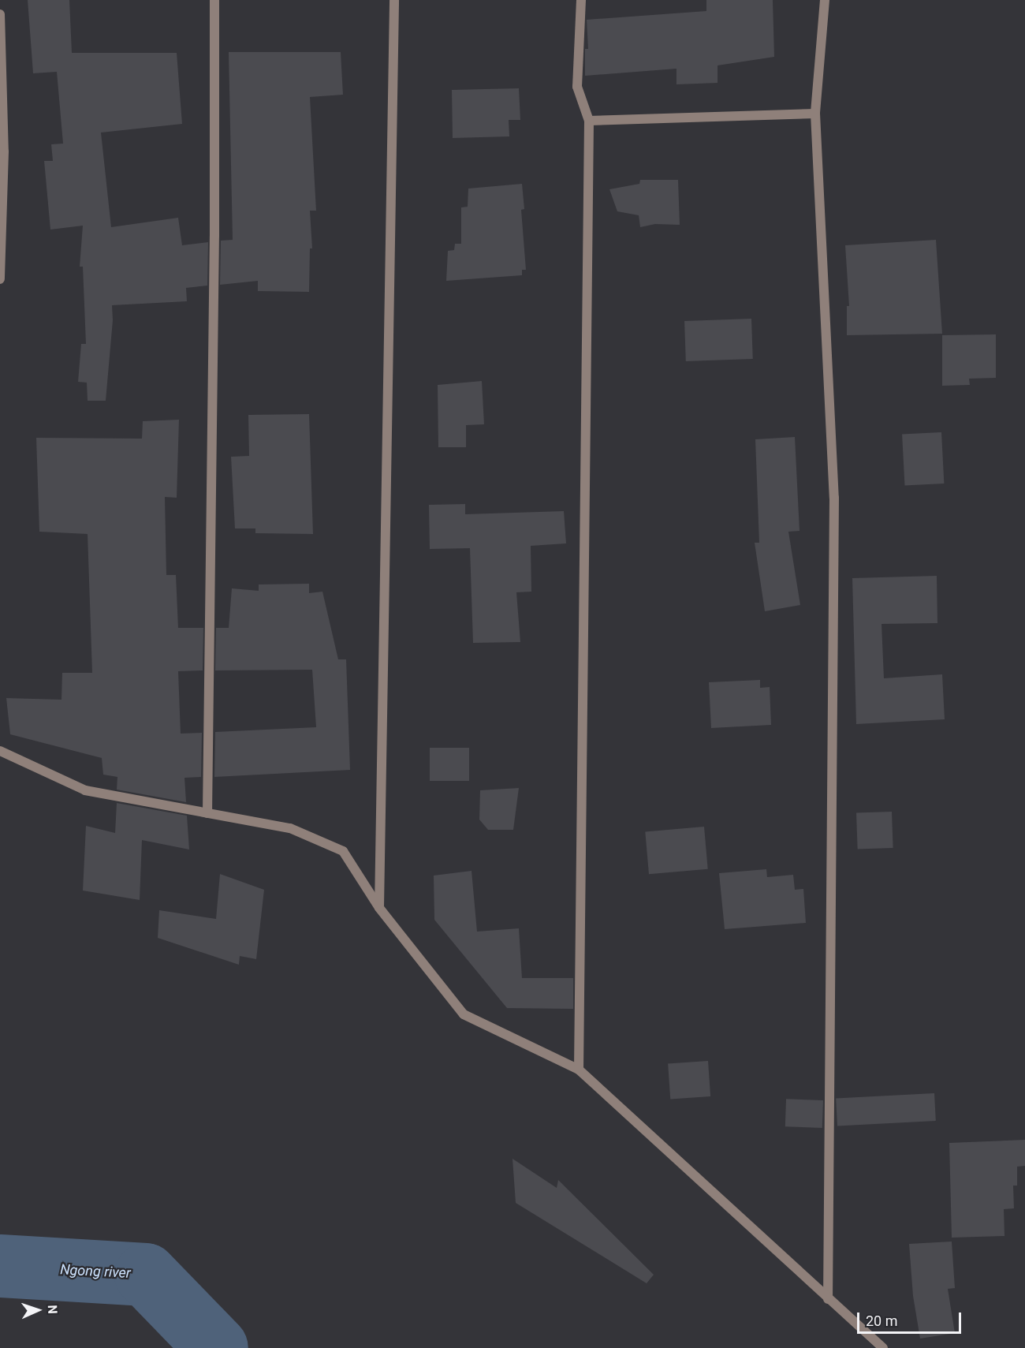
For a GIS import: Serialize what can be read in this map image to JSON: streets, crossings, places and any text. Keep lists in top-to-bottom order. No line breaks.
{"water":["Ngong river"],"scale_bar":"20 m","north":"right"}
